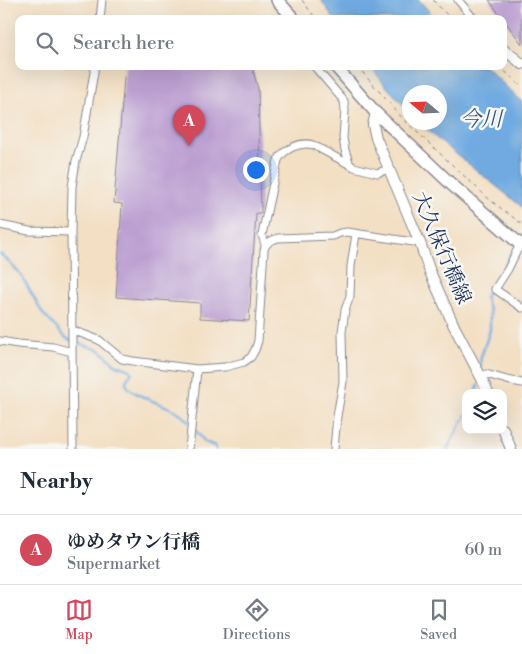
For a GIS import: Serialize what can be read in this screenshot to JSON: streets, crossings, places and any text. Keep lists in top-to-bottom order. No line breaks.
{"streets":{"main road":["大久保行橋線"]},"water":["今川"],"north":"left","page":{"search":"Search here","pins":"A","heading":"Nearby","list":[{"mark":"A","name":"ゆめタウン行橋","note":"Supermarket","value":"60 m"}],"nav":["Map","Directions","Saved"]}}
